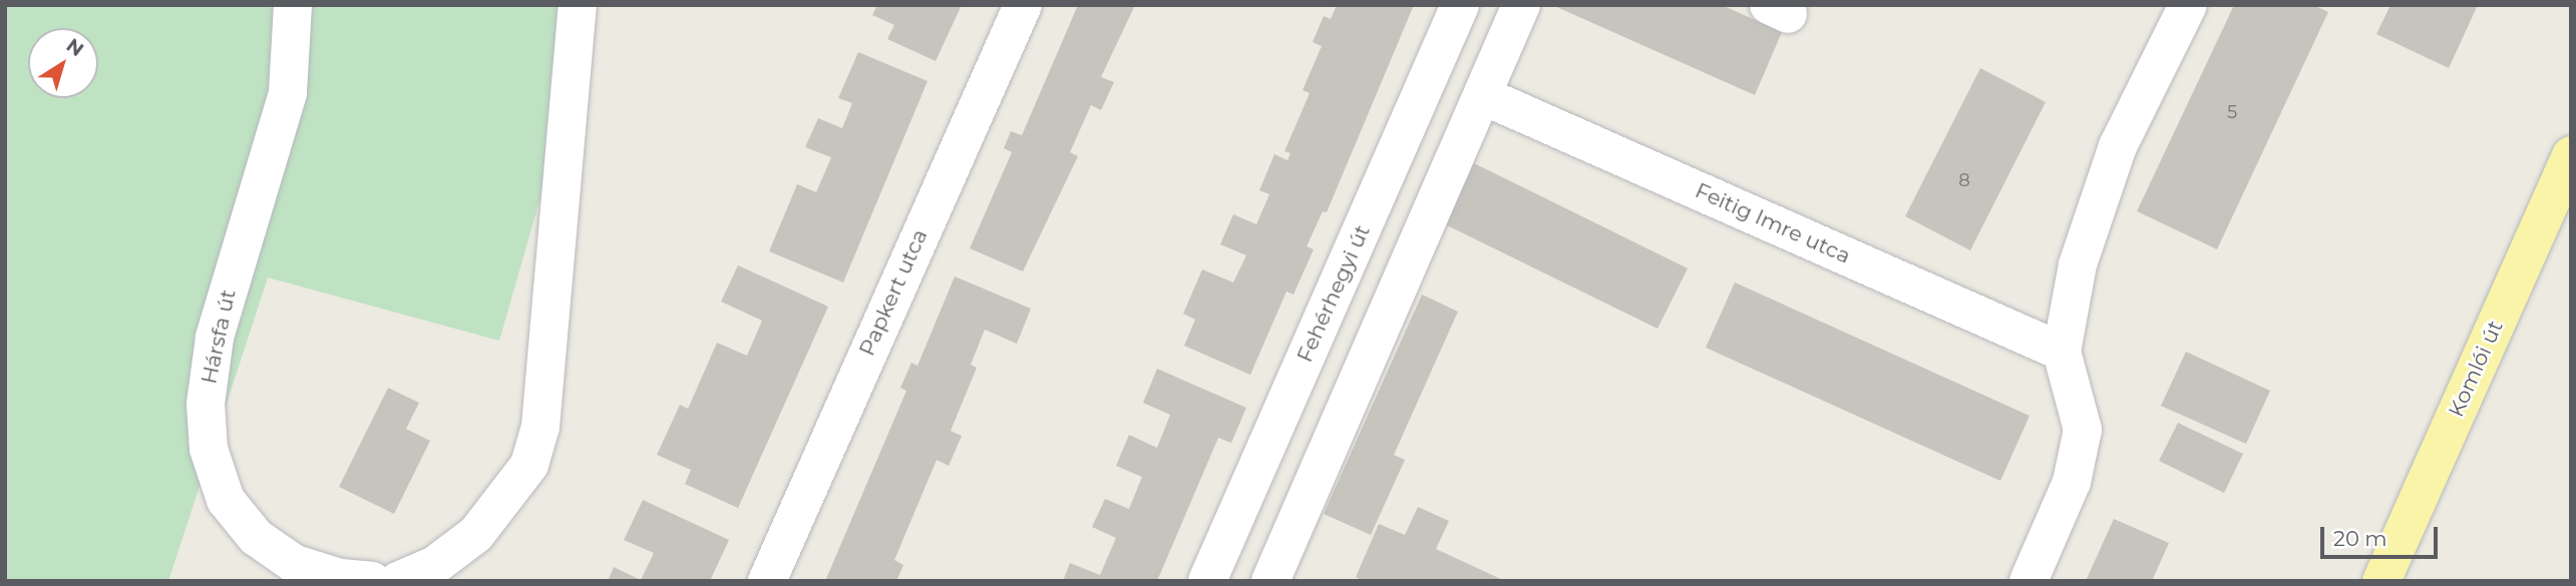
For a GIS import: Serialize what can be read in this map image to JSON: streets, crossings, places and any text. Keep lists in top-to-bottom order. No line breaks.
{"streets":{"main road":["Komlói út"],"street":["Feitig Imre utca","Papkert utca","Fehérhegyi út","Hársfa út"]},"house_numbers":["5","8"],"scale_bar":"20 m","north":"top right"}
